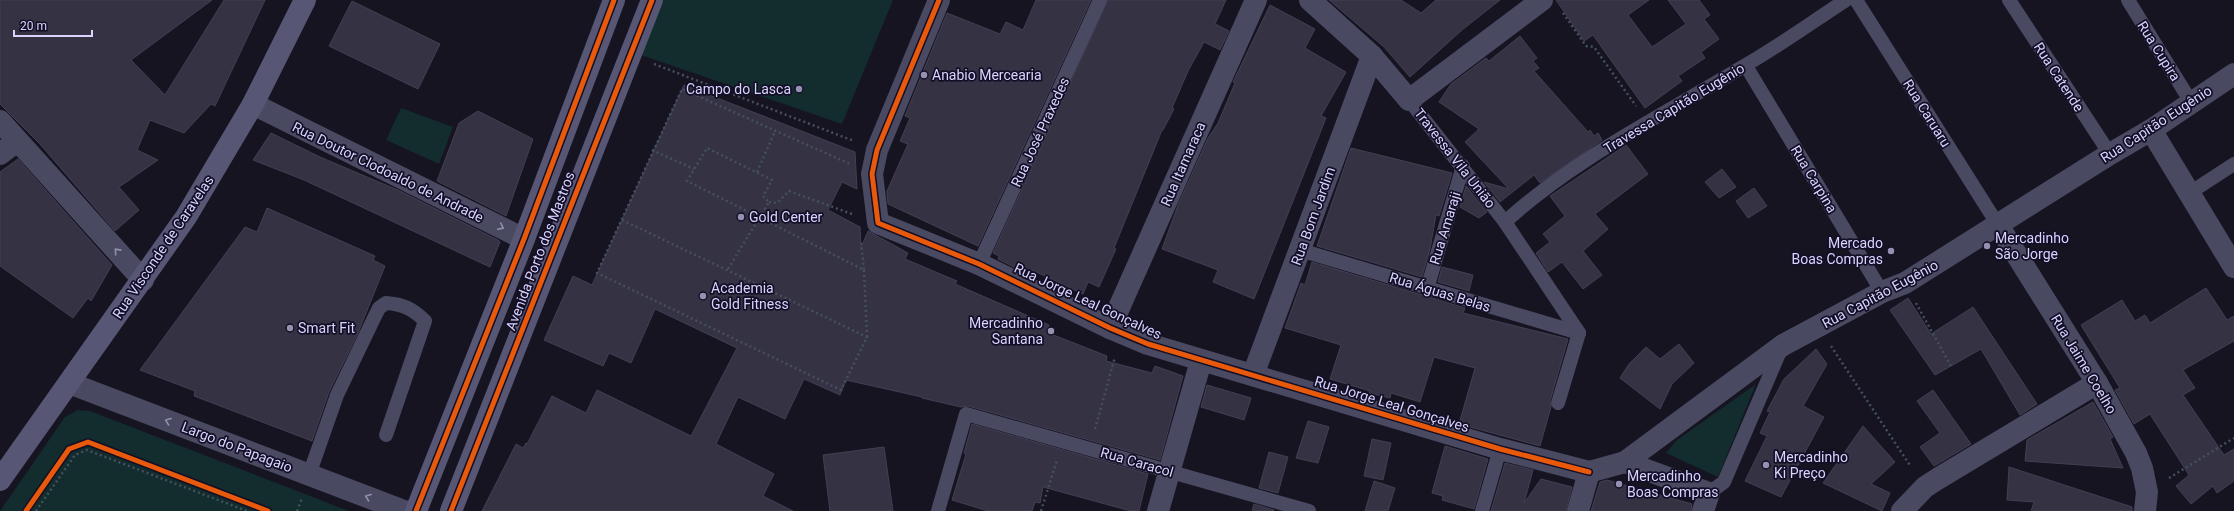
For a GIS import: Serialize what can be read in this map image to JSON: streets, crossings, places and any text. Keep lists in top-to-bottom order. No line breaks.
{"streets":{"main road":["Rua Visconde de Caravelas","Avenida Porto dos Mastros"],"street":["Rua Capitão Eugênio","Travessa Vila União","Rua Itamaraca","Rua Doutor Clodoaldo de Andrade","Rua Bom Jardim","Rua Jorge Leal Gonçalves","Rua Jaime Coelho","Largo do Papagaio"],"lane":["Rua Cupira","Rua Catende","Travessa Capitão Eugênio","Rua Caruaru","Rua José Praxedes","Rua Carpina","Rua Amaraji","Rua Águas Belas","Rua Caracol"]},"crossings":[["Rua Cupira","Rua Capitão Eugênio"],["Rua Catende","Rua Capitão Eugênio"],["Travessa Capitão Eugênio","Travessa Vila União"],["Travessa Capitão Eugênio","Rua Carpina"],["Rua Caruaru","Rua Capitão Eugênio"],["Rua Caruaru","Rua Jaime Coelho"],["Rua Capitão Eugênio","Rua Carpina"],["Rua Capitão Eugênio","Rua Jorge Leal Gonçalves"],["Rua Capitão Eugênio","Rua Jaime Coelho"],["Rua José Praxedes","Rua Jorge Leal Gonçalves"],["Travessa Vila União","Rua Bom Jardim"],["Travessa Vila União","Rua Amaraji"],["Travessa Vila União","Rua Águas Belas"],["Rua Itamaraca","Rua Jorge Leal Gonçalves"],["Rua Doutor Clodoaldo de Andrade","Rua Visconde de Caravelas"],["Rua Doutor Clodoaldo de Andrade","Avenida Porto dos Mastros"],["Rua Bom Jardim","Rua Águas Belas"],["Rua Bom Jardim","Rua Jorge Leal Gonçalves"],["Rua Amaraji","Rua Águas Belas"],["Rua Visconde de Caravelas","Largo do Papagaio"]],"one_way":["Rua Doutor Clodoaldo de Andrade","Largo do Papagaio"],"places":["Anabio Mercearia","Campo do Lasca","Gold Center","Mercadinho São Jorge","Mercado Boas Compras","Academia Gold Fitness","Smart Fit","Mercadinho Santana","Mercadinho Ki Preço","Mercadinho Boas Compras"],"scale_bar":"20 m"}
